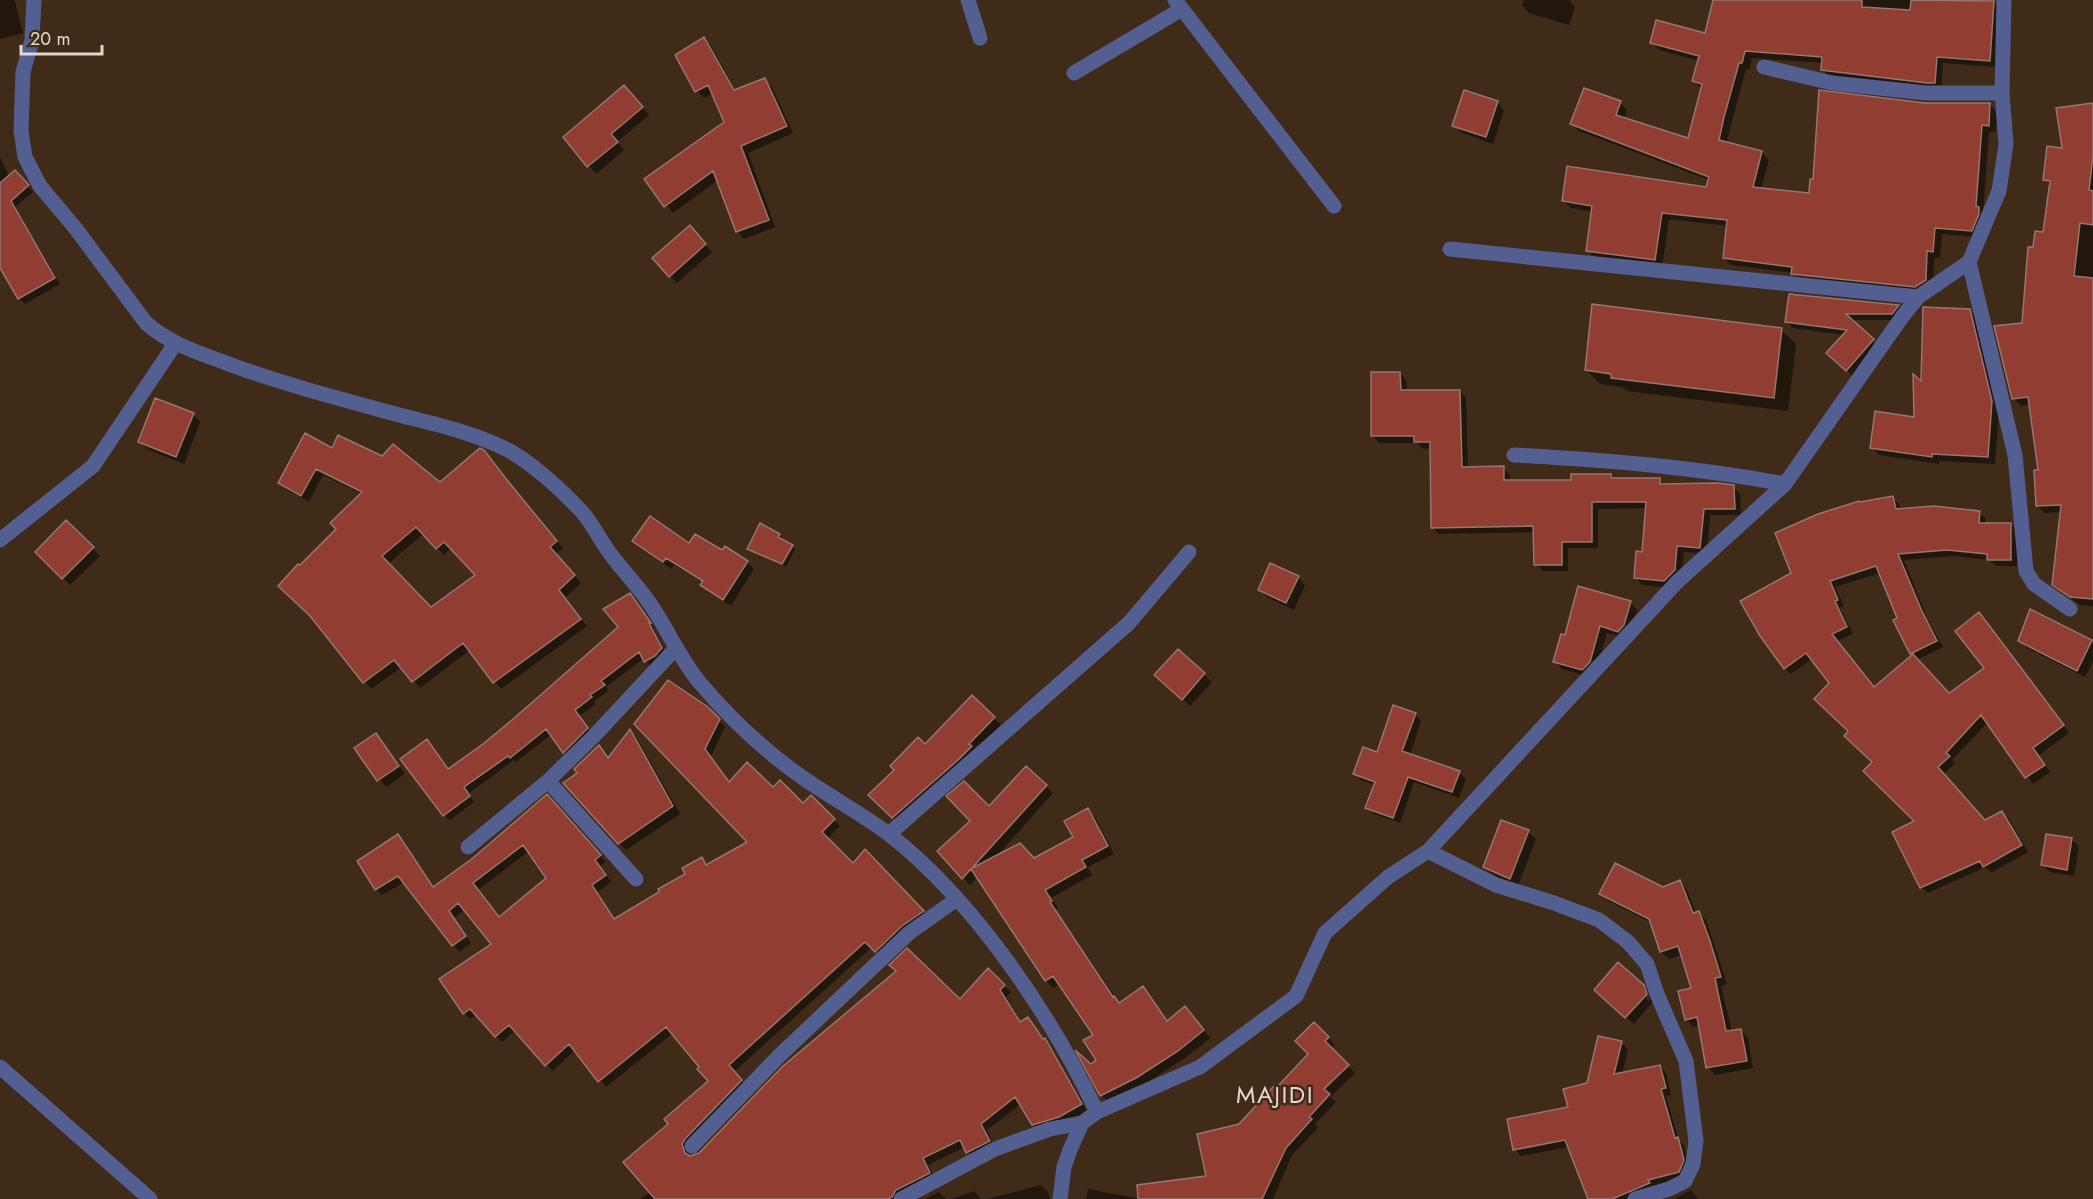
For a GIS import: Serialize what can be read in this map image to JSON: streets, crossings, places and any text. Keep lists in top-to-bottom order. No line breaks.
{"districts":["MAJIDI"],"scale_bar":"20 m"}
